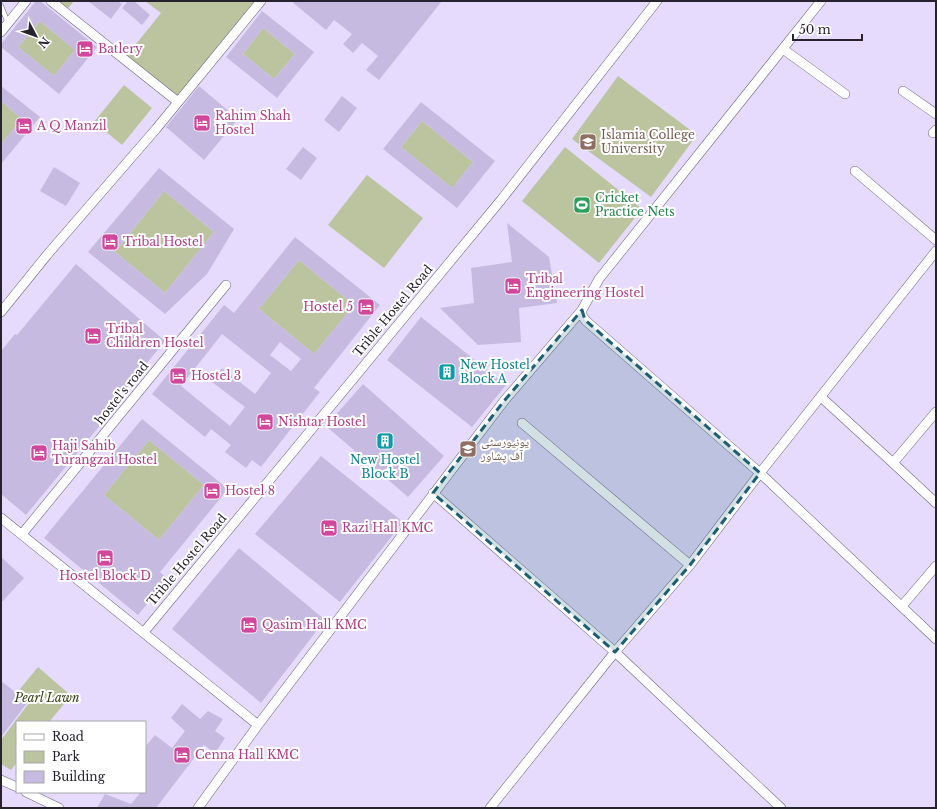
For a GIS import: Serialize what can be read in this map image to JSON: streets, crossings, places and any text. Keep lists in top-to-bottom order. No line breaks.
{"streets":{"street":["Trible Hostel Road","hostel's road"]},"parks":["Pearl Lawn"],"places":{"hotel":["Batlery","Rahim Shah Hostel","A Q Manzil","Tribal Hostel","Tribal Engineering Hostel","Hostel 5","Tribal Children Hostel","Hostel 3","Nishtar Hostel","Haji Sahib Turangzai Hostel","Hostel 8","Razi Hall KMC","Hostel Block D","Qasim Hall KMC","Cenna Hall KMC"],"school or university":["Islamia College University","یونیورسٹی آف پشاور"],"sports":["Cricket Practice Nets"],"building":["New Hostel Block A","New Hostel Block B"]},"legend":["Road","Park","Building"],"scale_bar":"50 m","north":"bottom right"}
